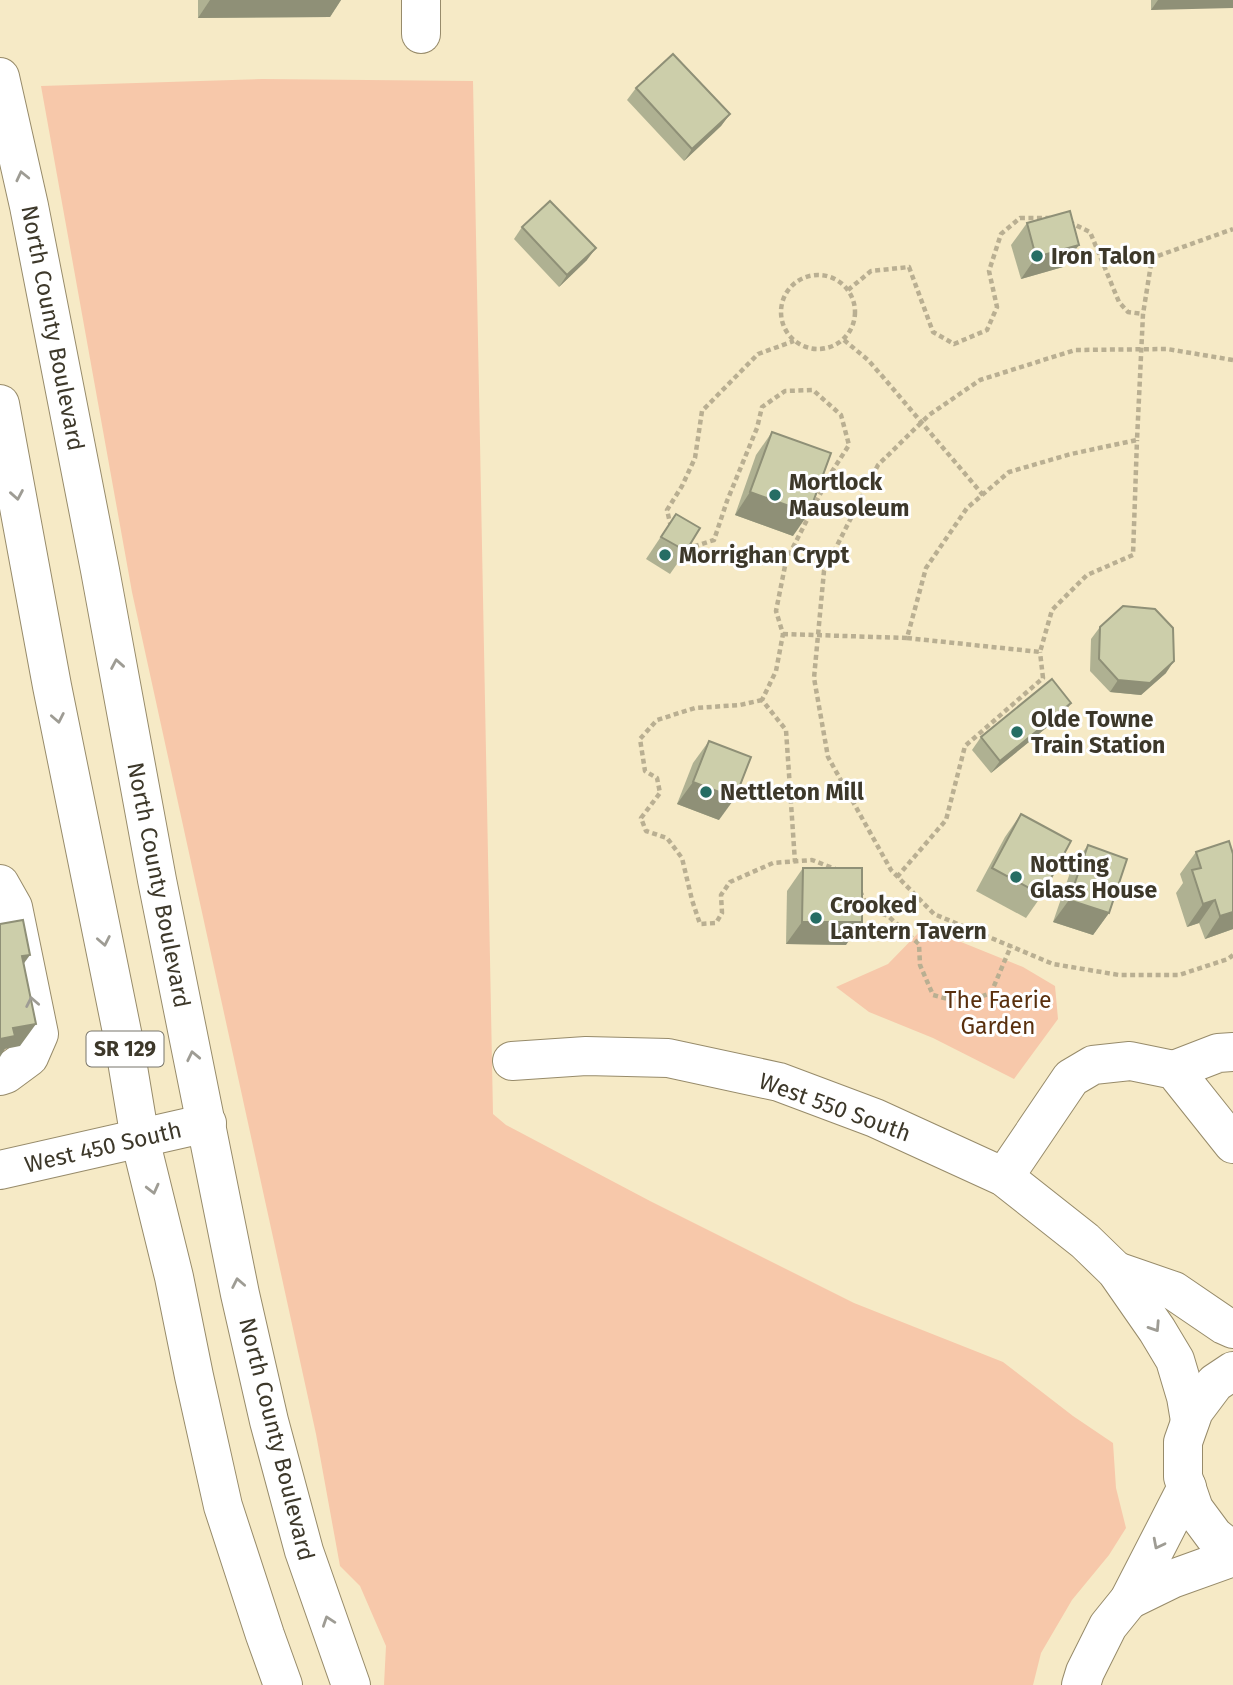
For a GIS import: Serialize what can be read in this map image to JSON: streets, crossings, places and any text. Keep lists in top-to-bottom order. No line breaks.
{"streets":{"main road":["North County Boulevard","SR 129","West 550 South","West 450 South"]},"crossings":[["North County Boulevard","West 450 South"],["SR 129","West 450 South"]],"parks":["The Faerie Garden"],"places":["Iron Talon","Mortlock Mausoleum","Morrighan Crypt","Olde Towne Train Station","Nettleton Mill","Notting Glass House","Crooked Lantern Tavern"]}
